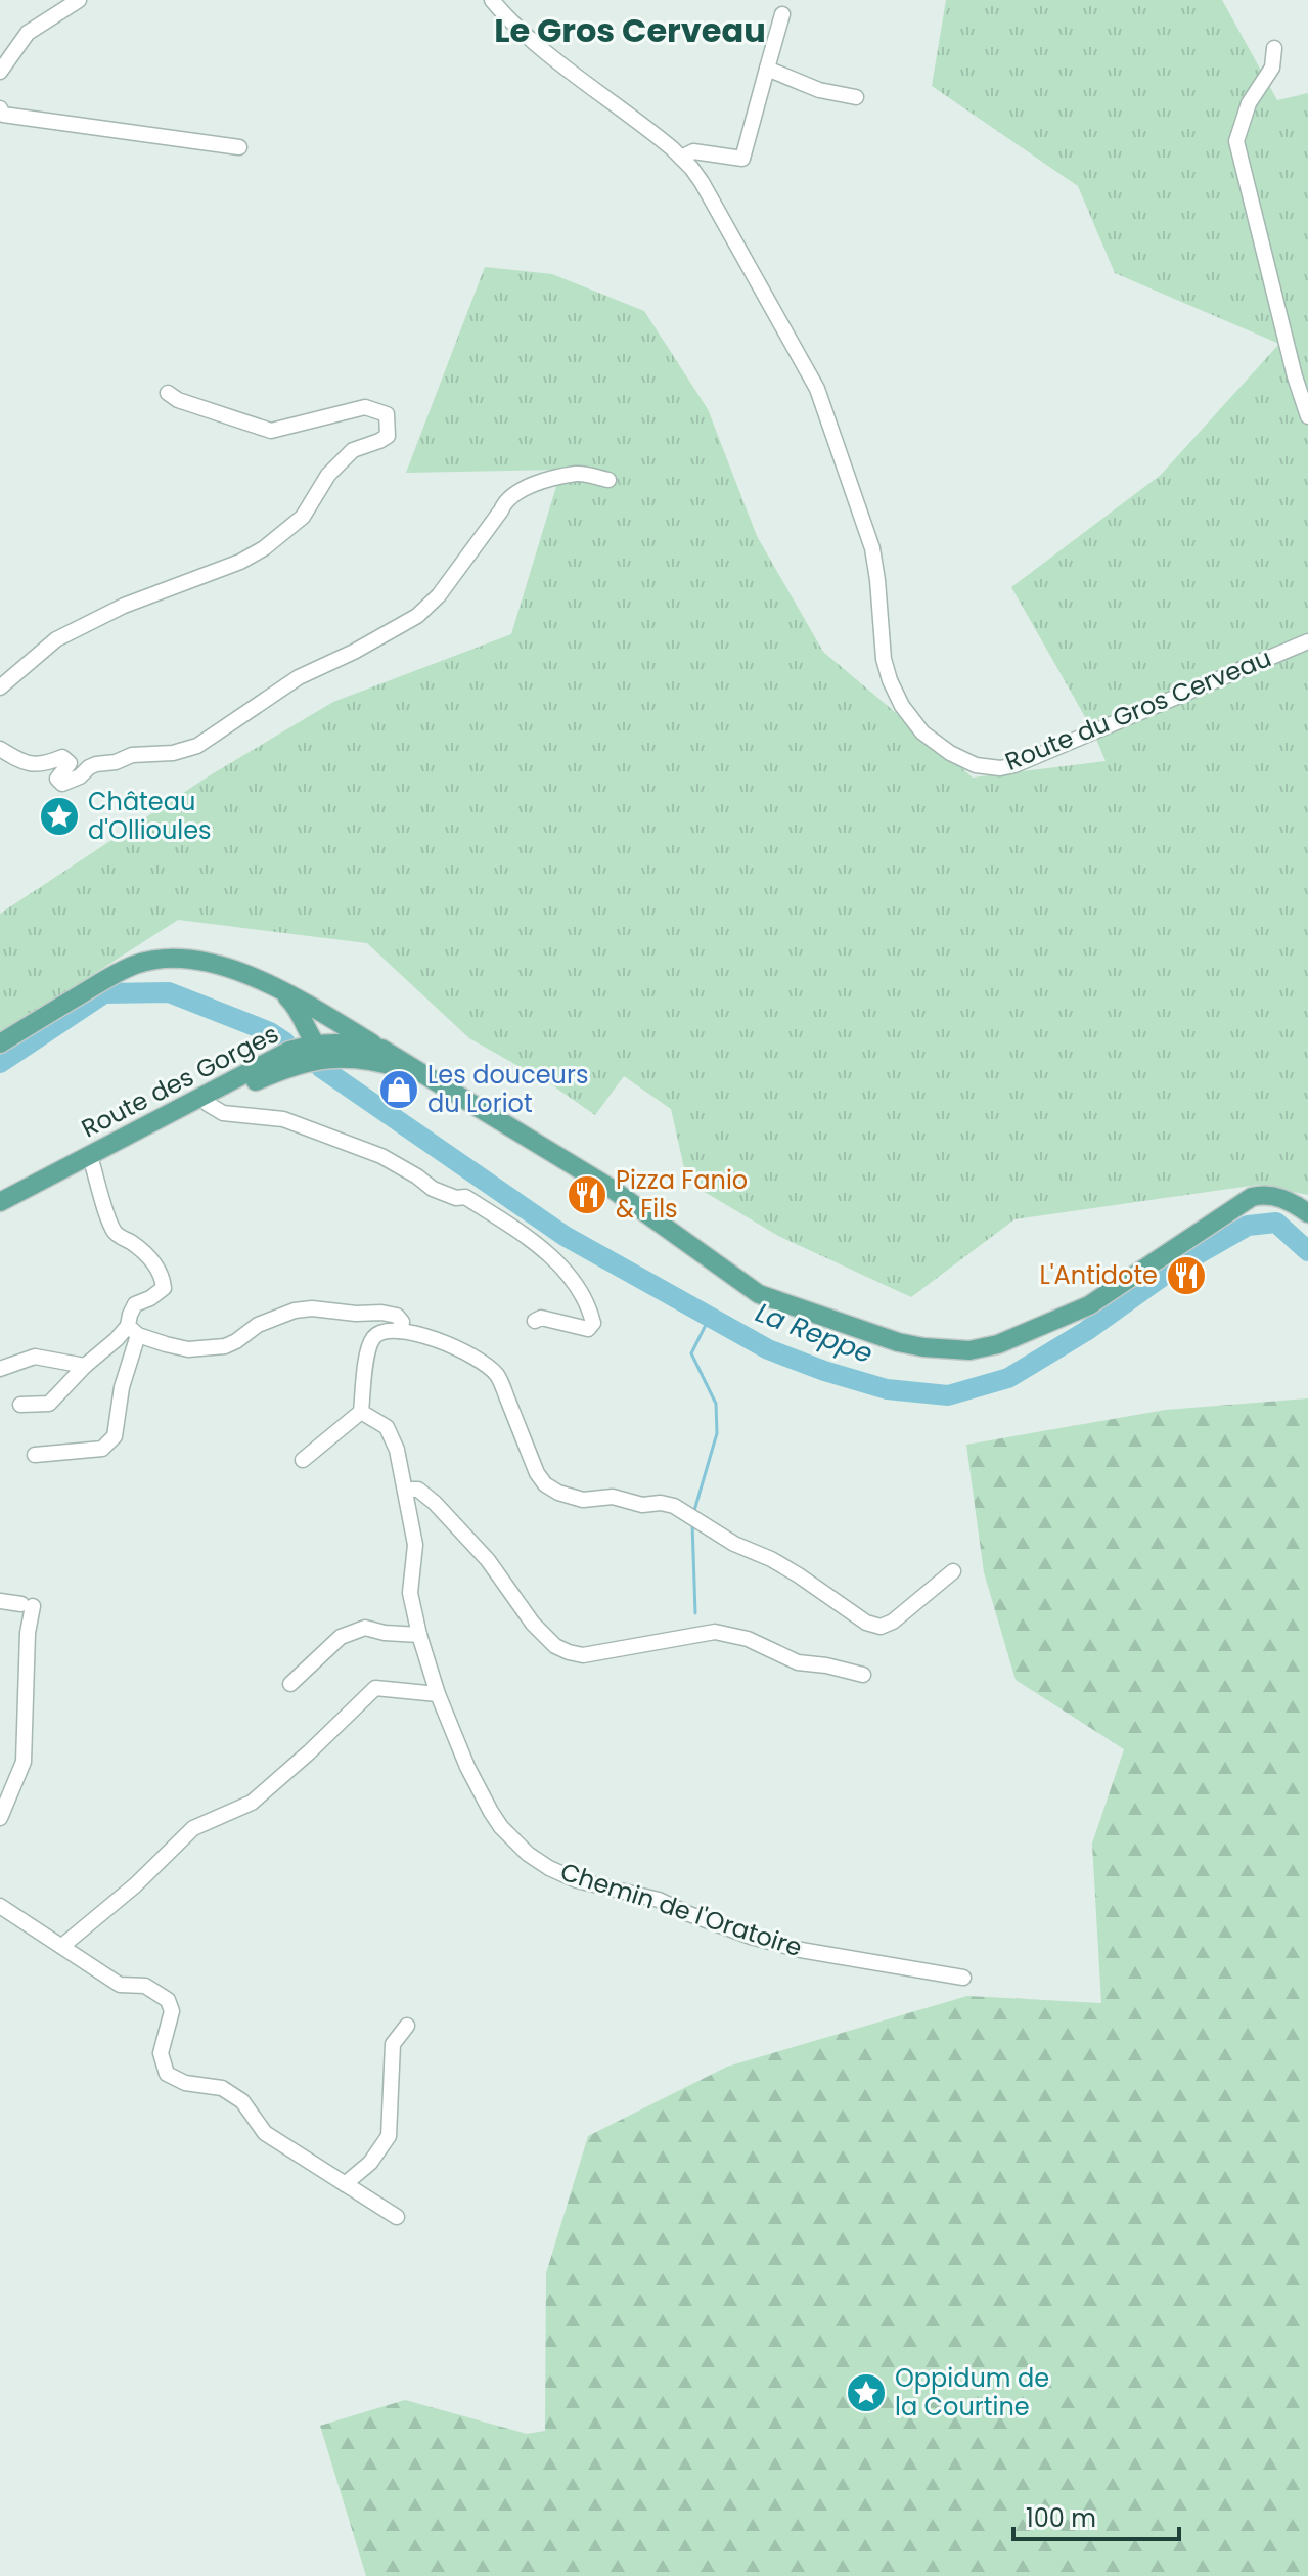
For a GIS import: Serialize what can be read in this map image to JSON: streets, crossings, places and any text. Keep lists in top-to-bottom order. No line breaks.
{"streets":{"main road":["Route des Gorges"],"street":["Route du Gros Cerveau","Chemin de l'Oratoire"]},"districts":["Le Gros Cerveau"],"water":["La Reppe"],"places":{"place":["Château d'Ollioules","Oppidum de la Courtine"],"shop":["Les douceurs du Loriot"],"restaurant":["Pizza Fanio & Fils","L'Antidote"]},"scale_bar":"100 m"}
